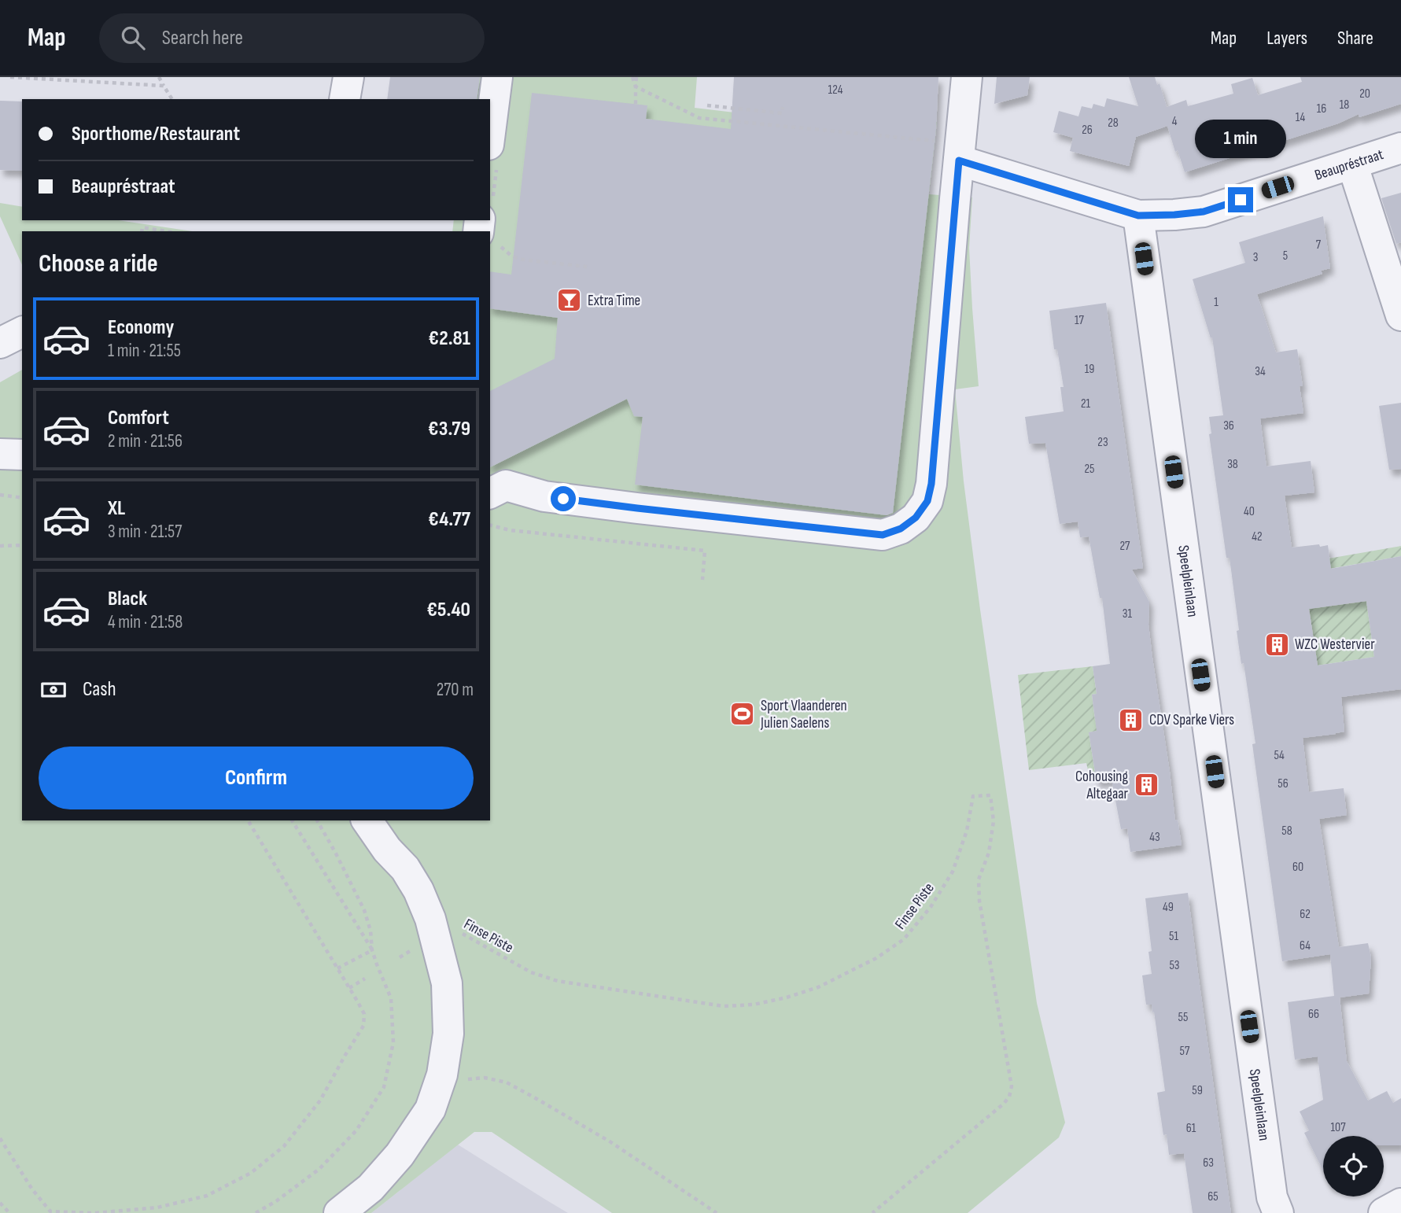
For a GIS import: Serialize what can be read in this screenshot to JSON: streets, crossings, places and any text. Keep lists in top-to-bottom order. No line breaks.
{"streets":{"street":["Beaupréstraat","Speelpleinlaan"],"path":["Finse Piste"]},"crossings":[["Beaupréstraat","Speelpleinlaan"]],"places":{"bar":["Extra Time"],"building":["WZC Westervier","CDV Sparke Viers","Cohousing Altegaar"],"sports":["Sport Vlaanderen Julien Saelens"]},"house_numbers":["124","20","18","16","14","4","28","26","7","5","3","1","17","19","34","21","36","23","38","25","40","42","27","31","54","56","58","43","60","49","62","51","64","53","66","55","57","59","107","61","63","65"],"page":{"header":"Map","search":"Search here","nav":["Map","Layers","Share"],"banner":["Sporthome/Restaurant","Beaupréstraat"],"bubble":"1 min","heading":"Choose a ride","list":[{"name":"Economy","note":"1 min · 21:55","value":"€2.81"},{"name":"Comfort","note":"2 min · 21:56","value":"€3.79"},{"name":"XL","note":"3 min · 21:57","value":"€4.77"},{"name":"Black","note":"4 min · 21:58","value":"€5.40"}],"pay":["Cash","270 m"],"buttons":"Confirm"}}
